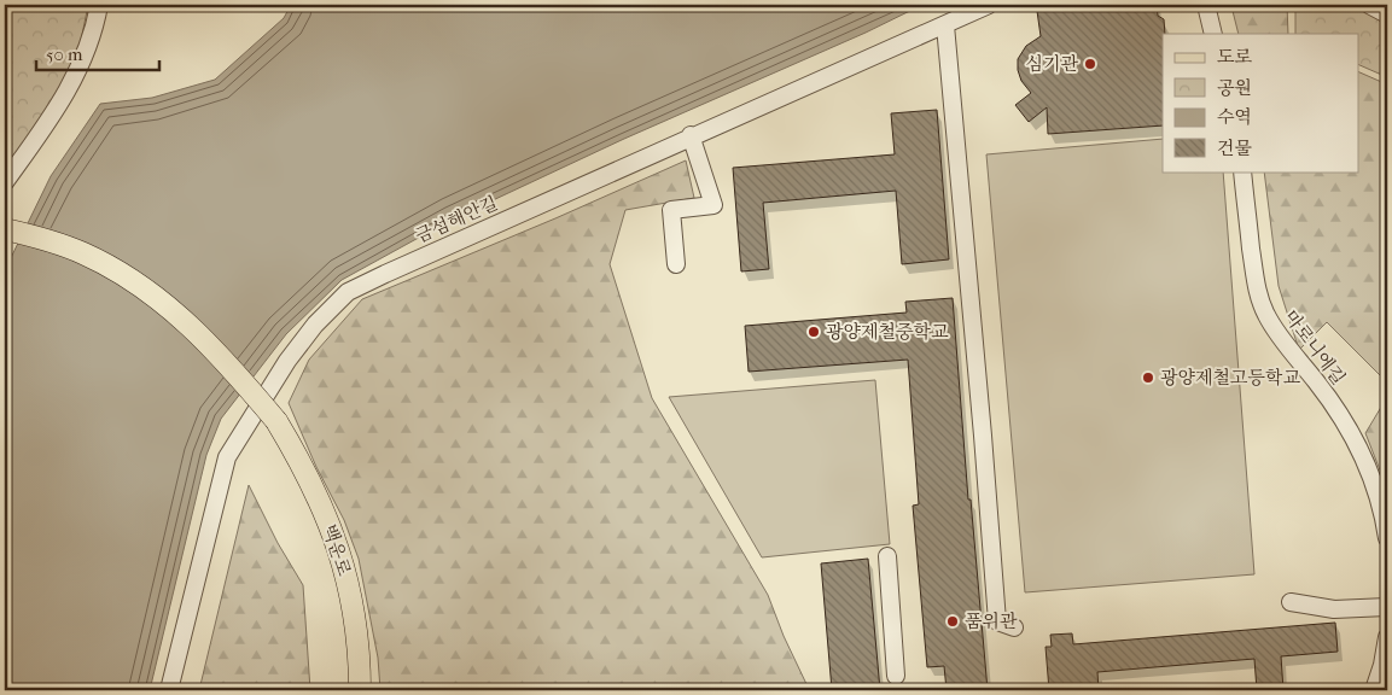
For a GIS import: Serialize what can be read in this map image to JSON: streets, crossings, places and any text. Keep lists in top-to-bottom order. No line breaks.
{"streets":{"main road":["백운로"],"street":["금섬해안길","마로니에길"]},"places":["심기관","광양제철중학교","광양제철고등학교","품위관"],"legend":["도로","공원","수역","건물"],"scale_bar":"50 m"}
